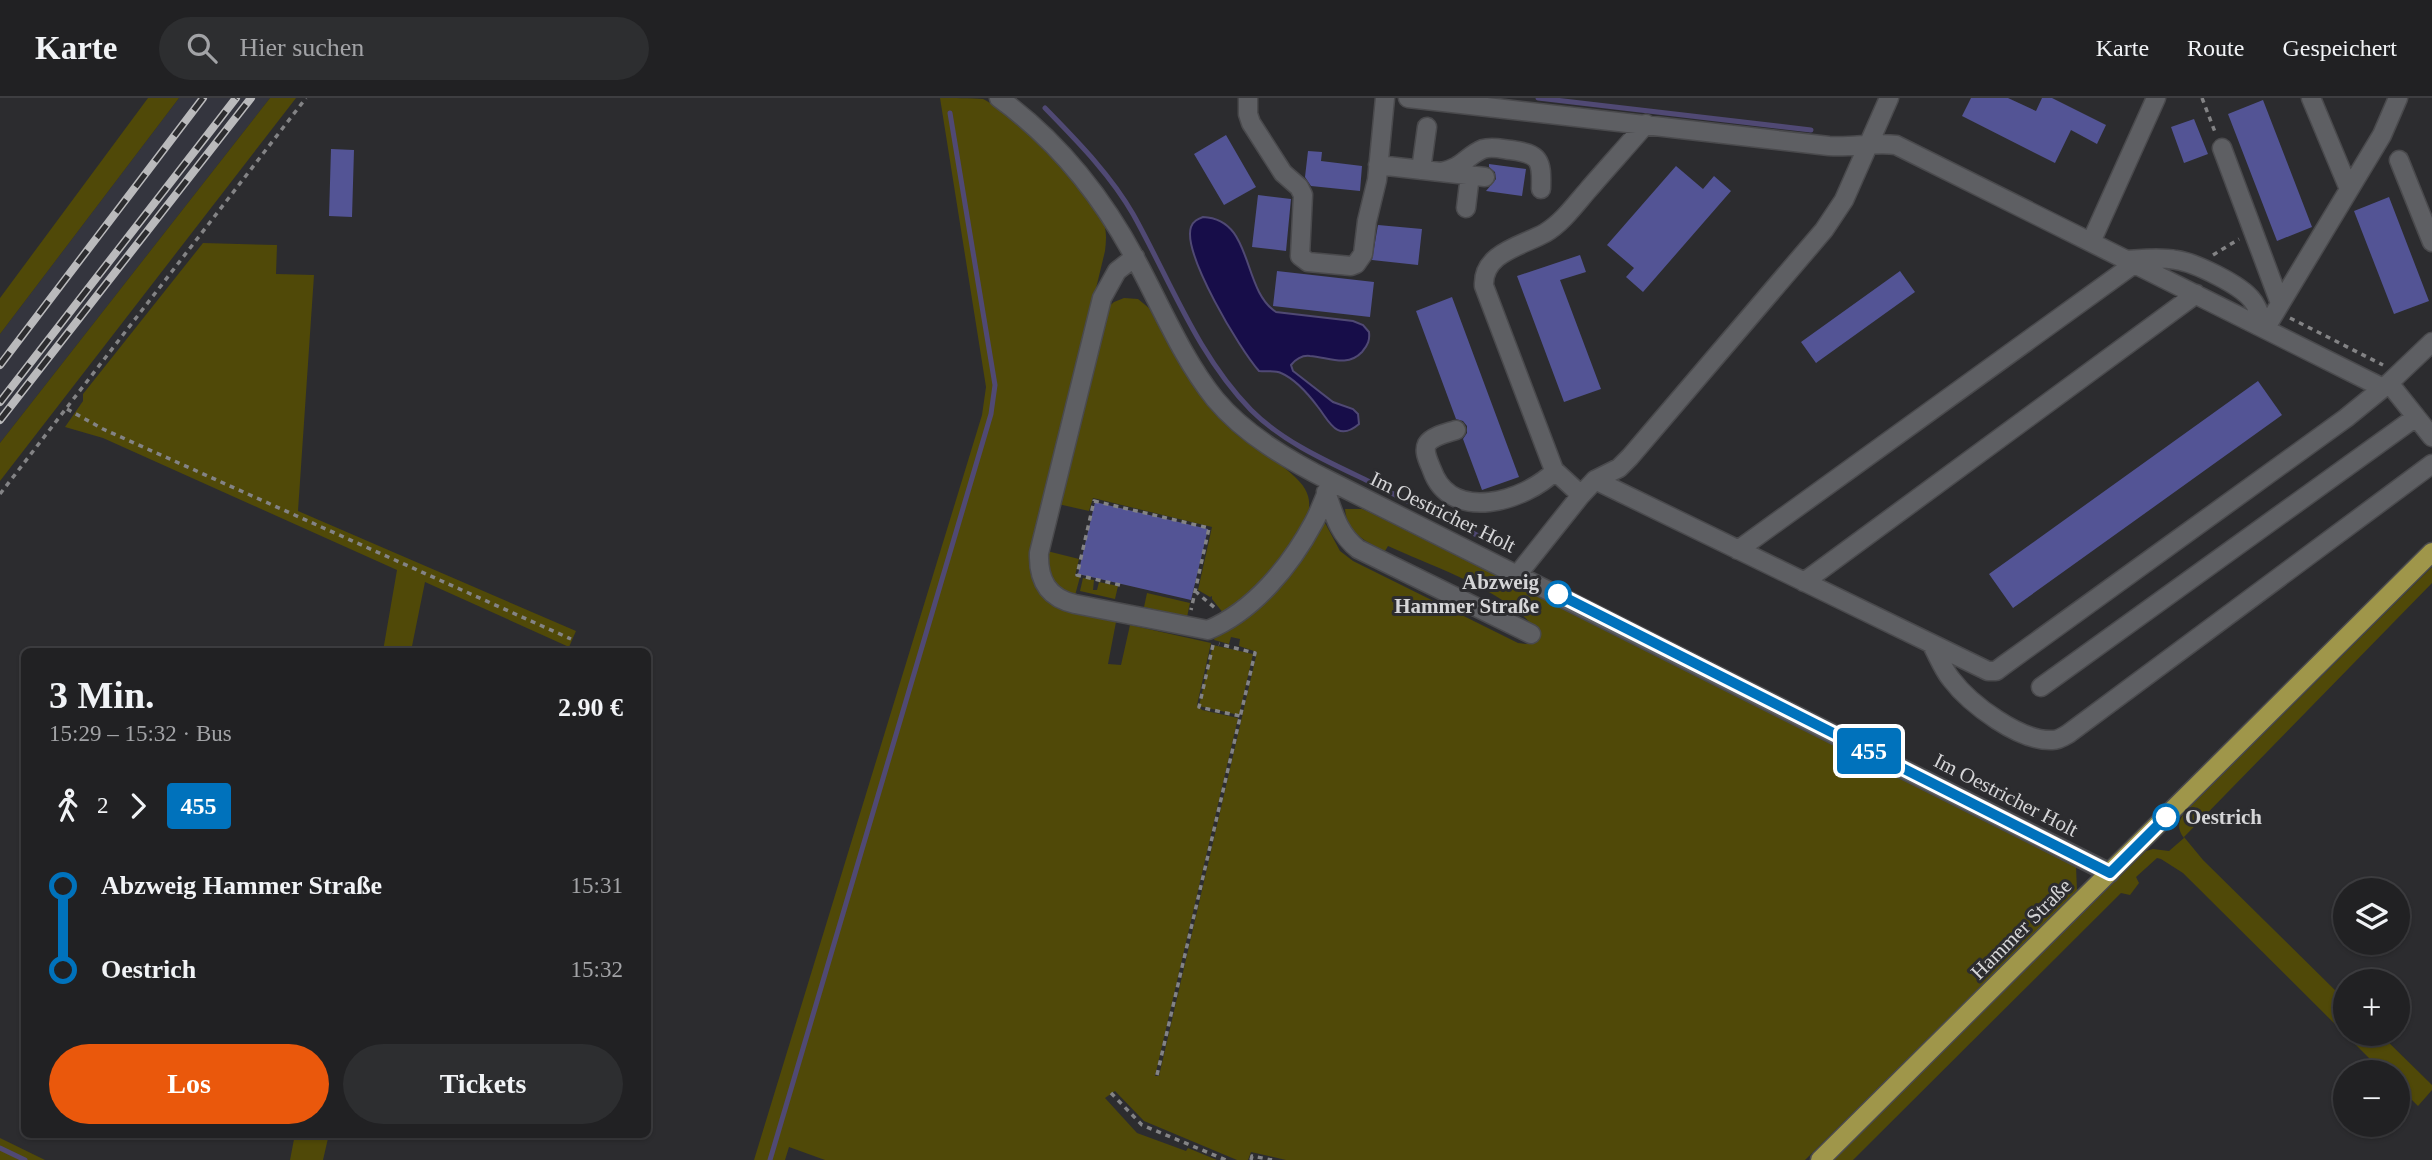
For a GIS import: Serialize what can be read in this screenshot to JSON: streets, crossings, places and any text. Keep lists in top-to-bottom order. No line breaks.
{"streets":{"main road":["Hammer Straße"],"street":["Im Oestricher Holt"]},"crossings":[["Im Oestricher Holt","Hammer Straße"]],"places":["Abzweig Hammer Straße","Oestrich"],"lines":["bus line 455"],"page":{"header":"Karte","search":"Hier suchen","nav":["Karte","Route","Gespeichert"],"on_map":"455","heading":["3 Min.","15:29 – 15:32 · Bus","2.90 €"],"legs":["2","455"],"list":[{"name":"Abzweig Hammer Straße","value":"15:31"},{"name":"Oestrich","value":"15:32"}],"map_buttons":["+","−"],"buttons":["Los","Tickets"]}}
